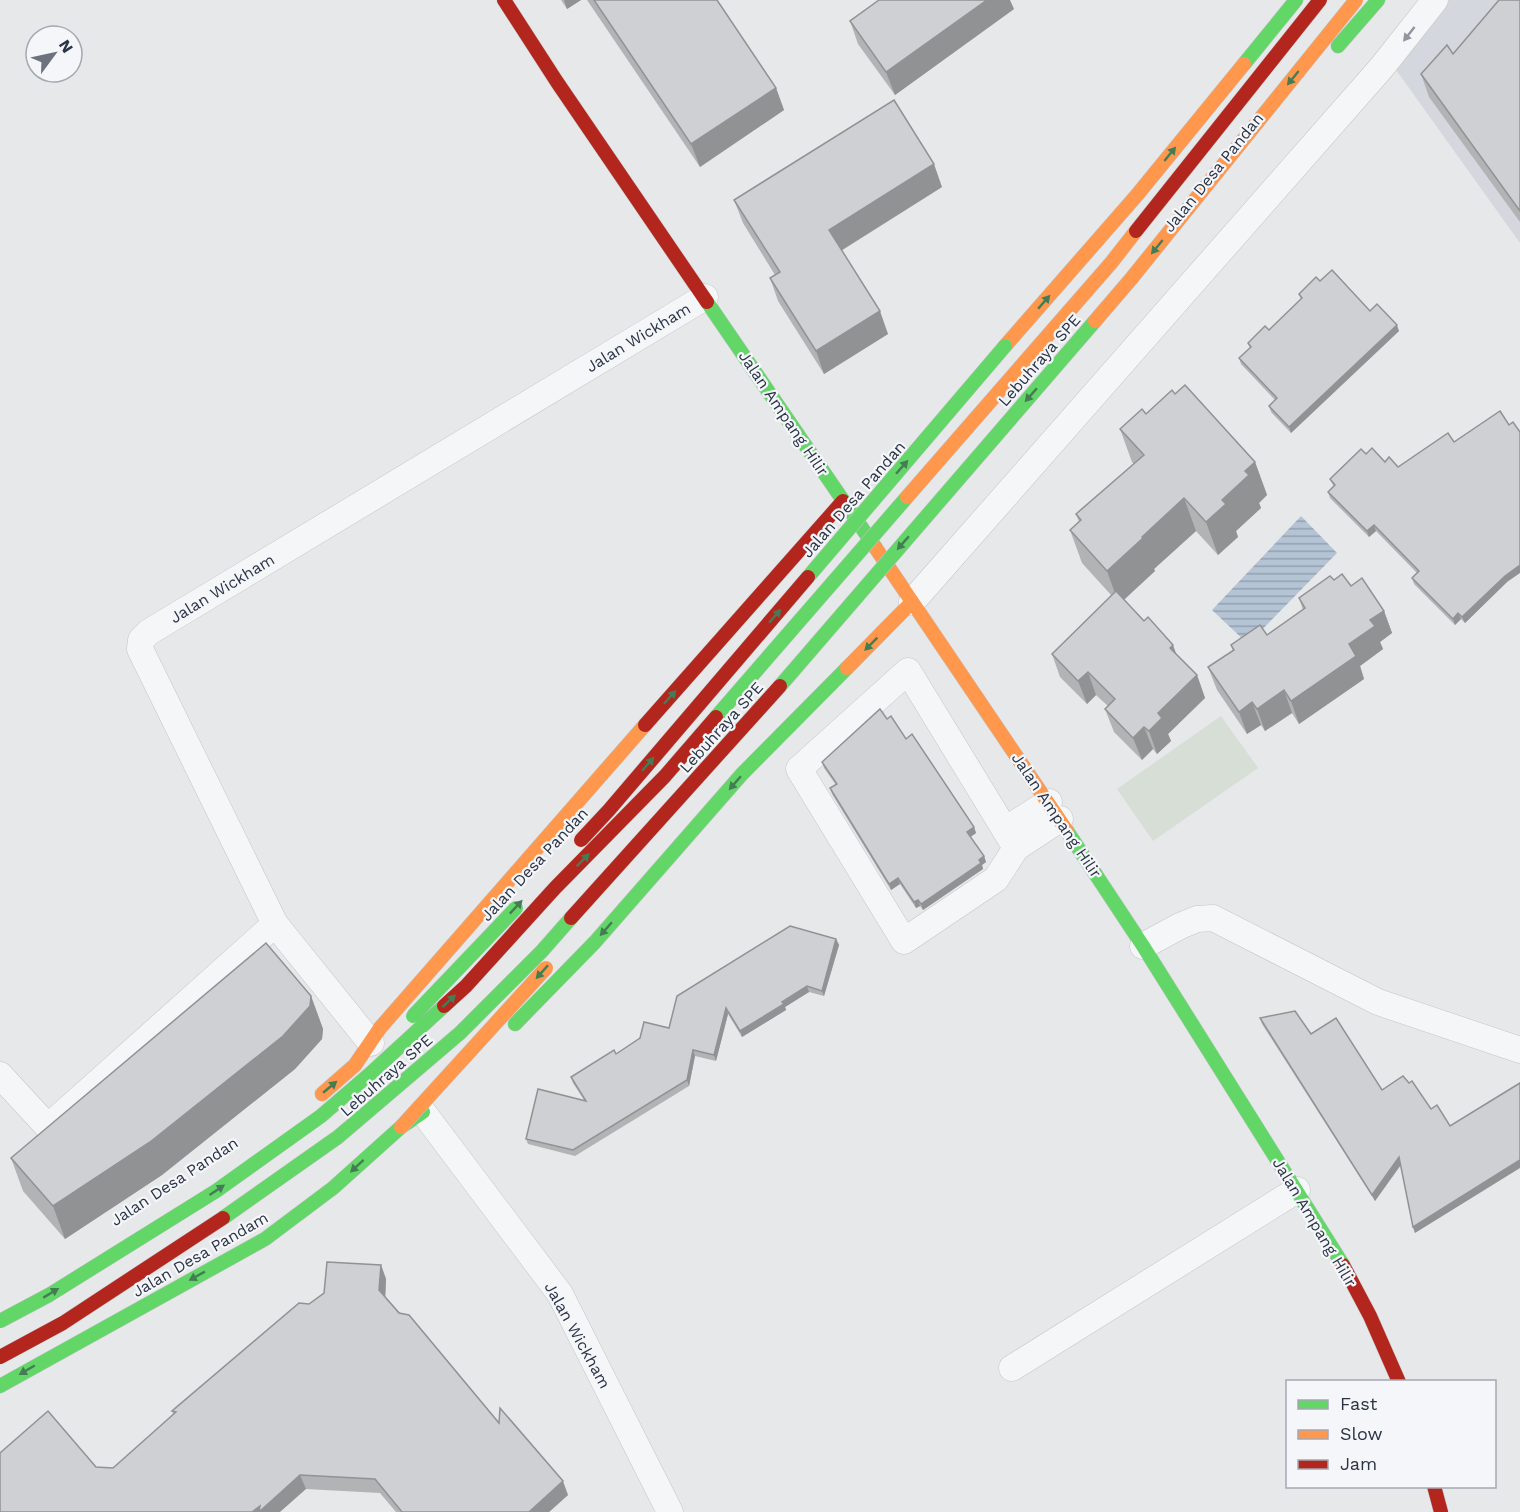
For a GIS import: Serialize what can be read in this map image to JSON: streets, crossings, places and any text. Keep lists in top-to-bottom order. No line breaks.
{"streets":{"main road":["Jalan Desa Pandan","Lebuhraya SPE","Jalan Ampang Hilir","Jalan Desa Pandam"],"street":["Jalan Wickham"]},"crossings":[["Jalan Wickham","Jalan Ampang Hilir"]],"one_way":["Jalan Desa Pandam"],"legend":["Fast","Slow","Jam"],"north":"top right"}
